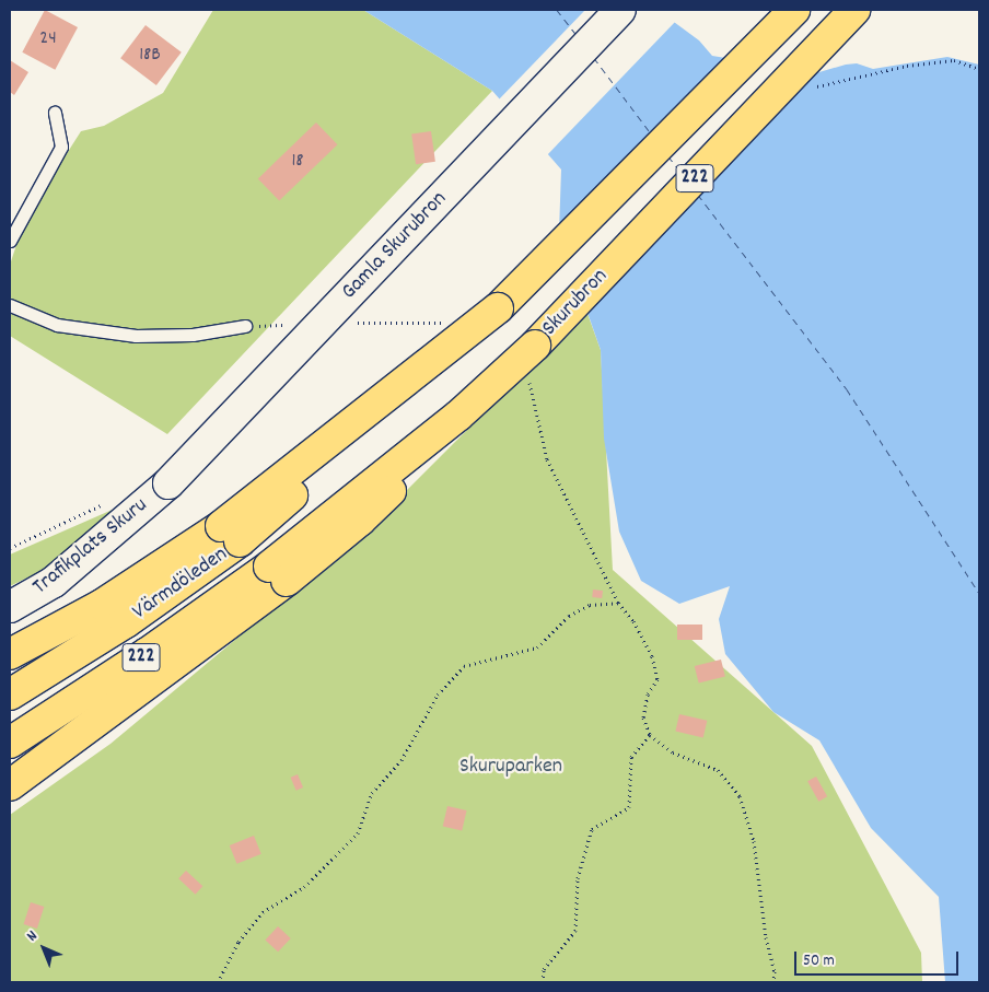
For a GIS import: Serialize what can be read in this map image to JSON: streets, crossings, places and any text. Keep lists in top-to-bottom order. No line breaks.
{"streets":{"highway":["222","Skurubron","Värmdöleden"],"main road":["Gamla Skurubron","Trafikplats Skuru"]},"crossings":[["222","Värmdöleden"],["Gamla Skurubron","Trafikplats Skuru"],["Skurubron","Värmdöleden"]],"parks":["Skuruparken"],"house_numbers":["24","18B","18"],"scale_bar":"50 m","north":"top left"}
